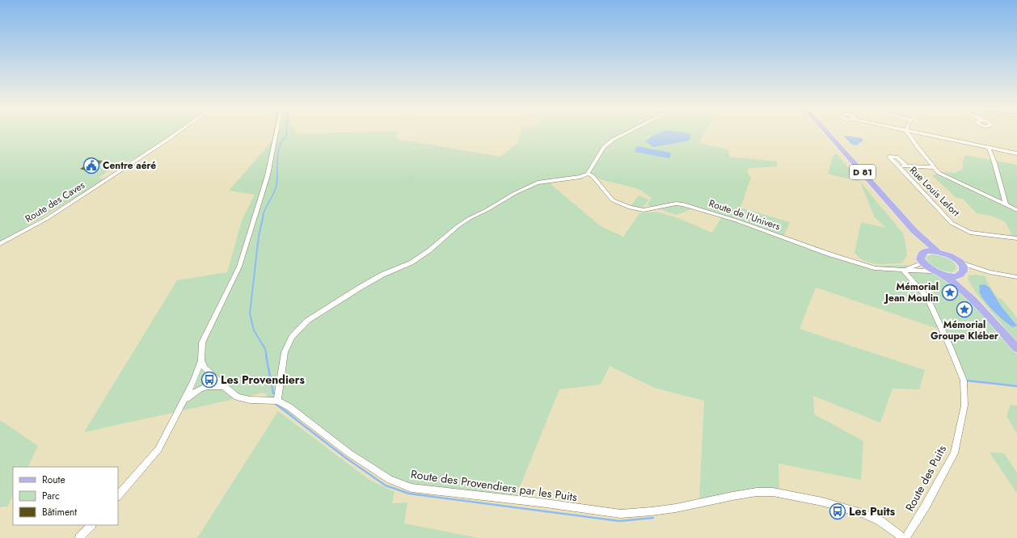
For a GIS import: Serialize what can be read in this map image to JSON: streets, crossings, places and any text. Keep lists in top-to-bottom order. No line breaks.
{"streets":{"main road":["D 81"],"street":["Rue Louis Lefort","Route des Caves","Route de l'Univers","Route des Puits","Route des Provendiers par les Puits"]},"crossings":[["Route de l'Univers","Route des Puits"],["Route des Puits","Route des Provendiers par les Puits"]],"places":{"public building":["Centre aéré"],"place":["Mémorial Jean Moulin","Mémorial Groupe Kléber"],"bus stop":["Les Provendiers","Les Puits"]},"legend":["Route","Parc","Bâtiment"]}
